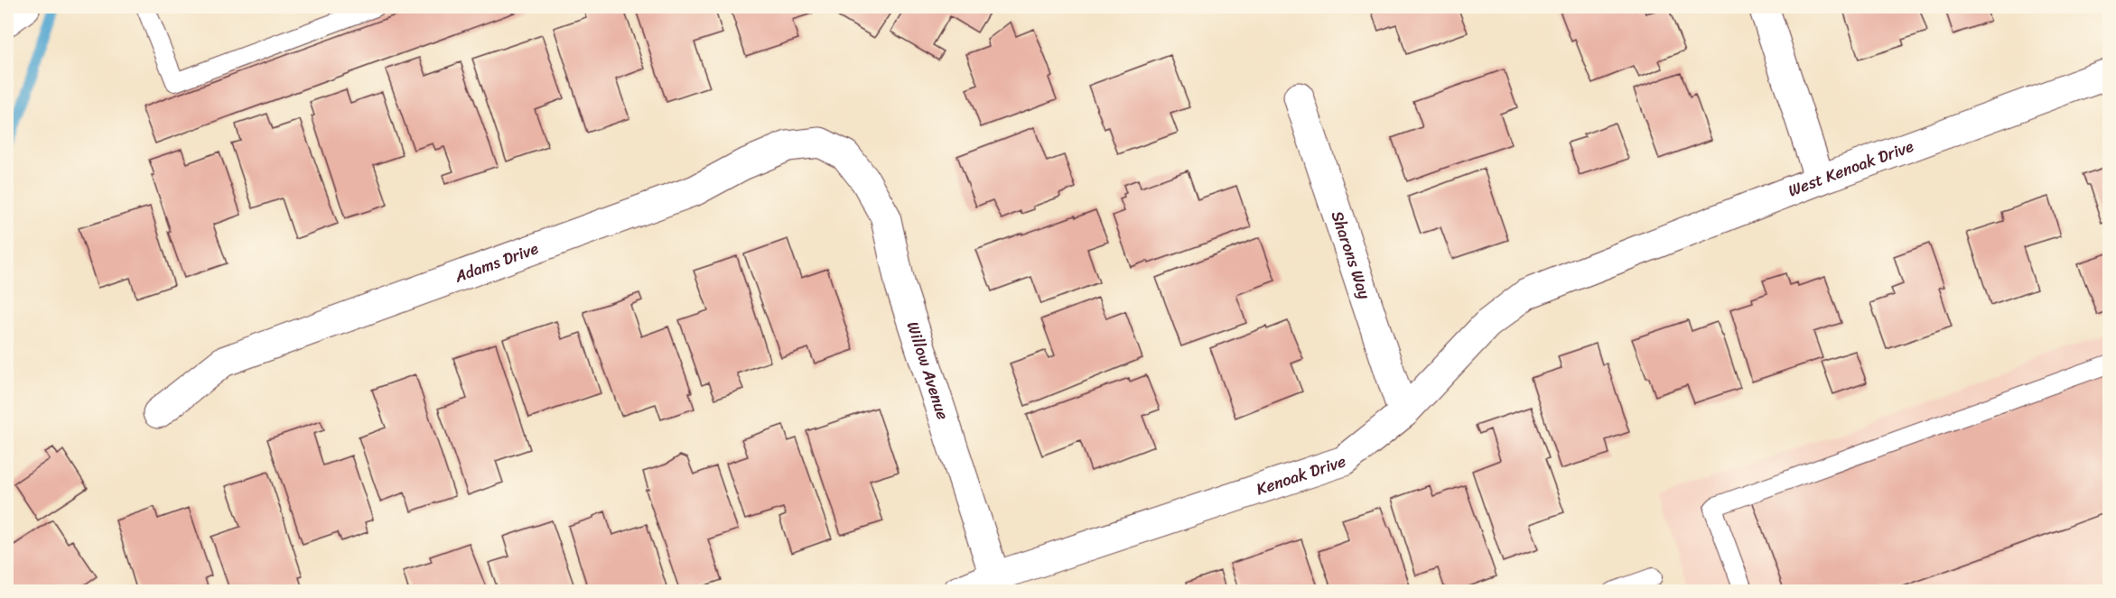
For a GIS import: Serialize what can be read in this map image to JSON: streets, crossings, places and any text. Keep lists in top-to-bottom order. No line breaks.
{"streets":{"street":["West Kenoak Drive","Sharons Way","Adams Drive","Willow Avenue","Kenoak Drive"]},"crossings":[["West Kenoak Drive","Kenoak Drive"],["Sharons Way","Kenoak Drive"],["Adams Drive","Willow Avenue"],["Willow Avenue","Kenoak Drive"]]}
